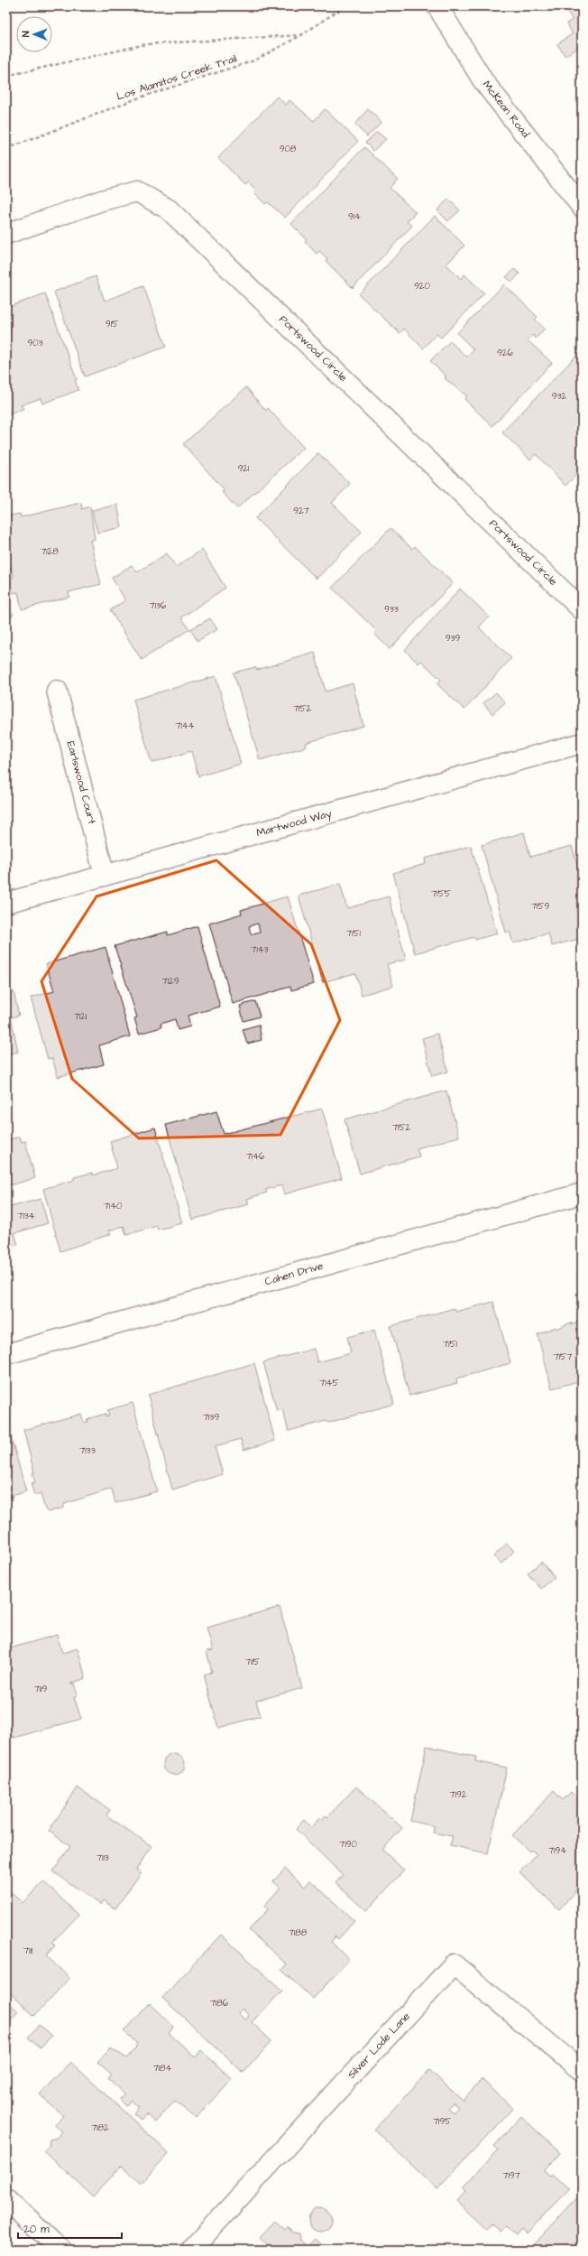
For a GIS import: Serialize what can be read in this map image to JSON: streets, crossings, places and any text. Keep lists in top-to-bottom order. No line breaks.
{"streets":{"street":["McKean Road","Portswood Circle","Earlswood Court","Martwood Way","Cahen Drive","Silver Lode Lane"],"path":["Los Alamitos Creek Trail"]},"crossings":[["Earlswood Court","Martwood Way"]],"house_numbers":["908","914","920","915","903","926","932","921","927","7128","7136","933","939","7152","7144","7155","7159","7151","7143","7129","7121","7152","7146","7140","7134","7151","7157","7145","7139","7133","7115","7119","7192","7190","7194","7113","7188","7111","7186","7184","7195","7182","7197"],"scale_bar":"20 m","north":"left"}
